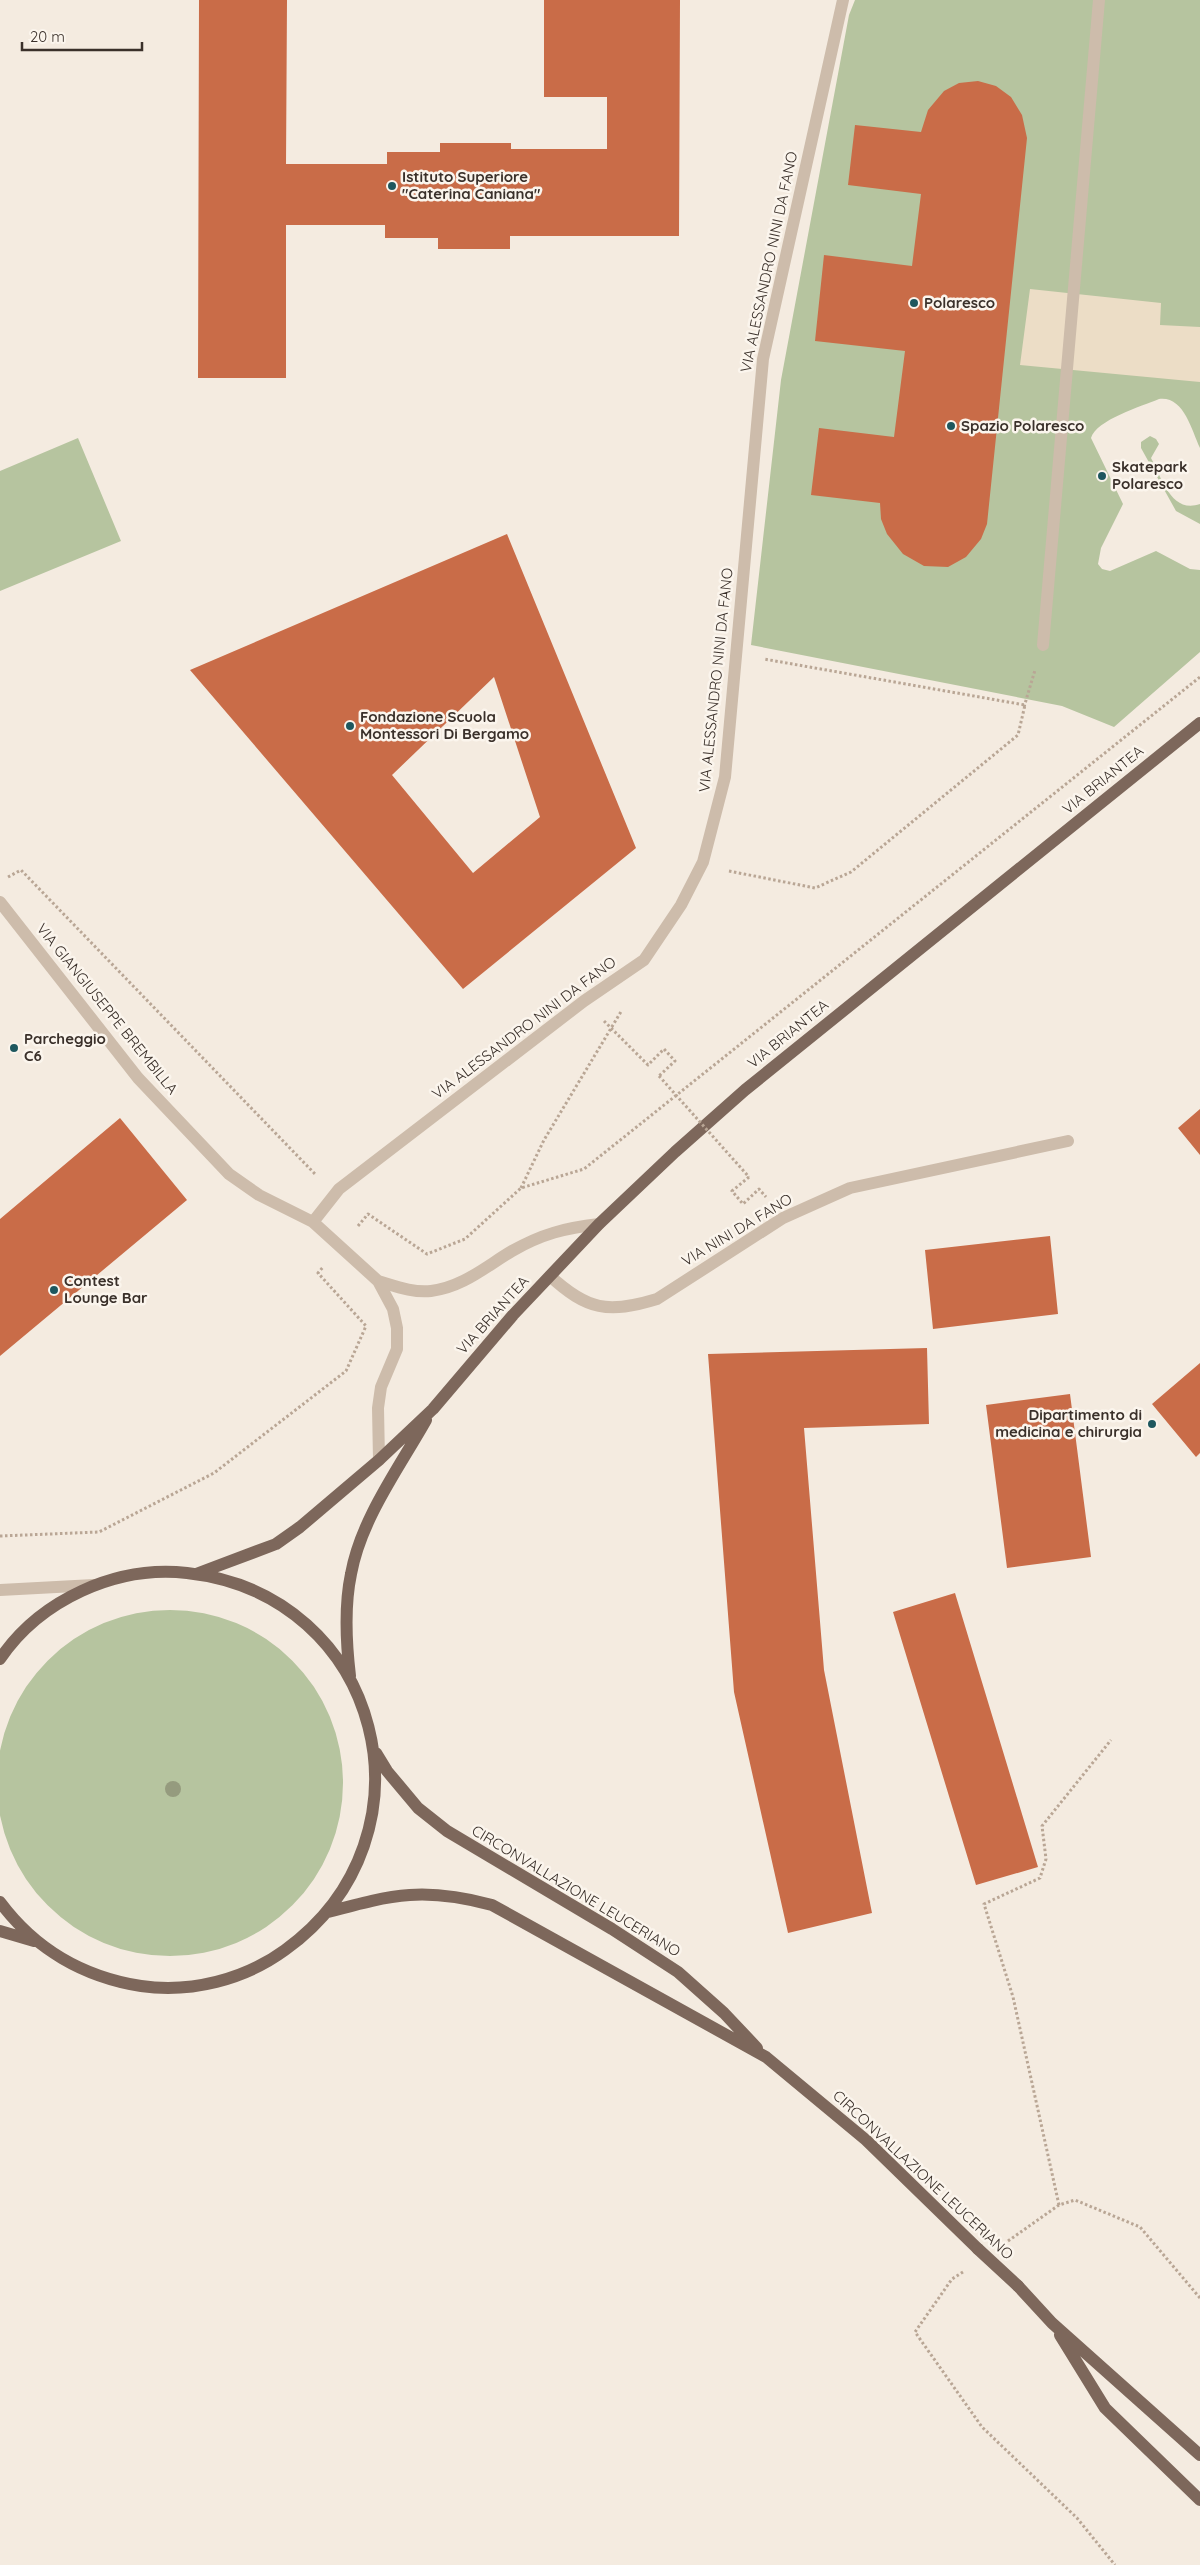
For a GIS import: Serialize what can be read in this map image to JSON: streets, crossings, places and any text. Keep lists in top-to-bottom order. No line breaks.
{"streets":{"main road":["VIA BRIANTEA","CIRCONVALLAZIONE LEUCERIANO"],"street":["VIA ALESSANDRO NINI DA FANO","VIA GIANGIUSEPPE BREMBILLA","VIA NINI DA FANO"]},"crossings":[["VIA ALESSANDRO NINI DA FANO","VIA GIANGIUSEPPE BREMBILLA"],["VIA BRIANTEA","VIA GIANGIUSEPPE BREMBILLA"],["VIA BRIANTEA","VIA NINI DA FANO"]],"places":["Istituto Superiore \"Caterina Caniana\"","Polaresco","Spazio Polaresco","Skatepark Polaresco","Fondazione Scuola Montessori Di Bergamo","Parcheggio C6","Contest Lounge Bar","Dipartimento di medicina e chirurgia"],"scale_bar":"20 m"}
